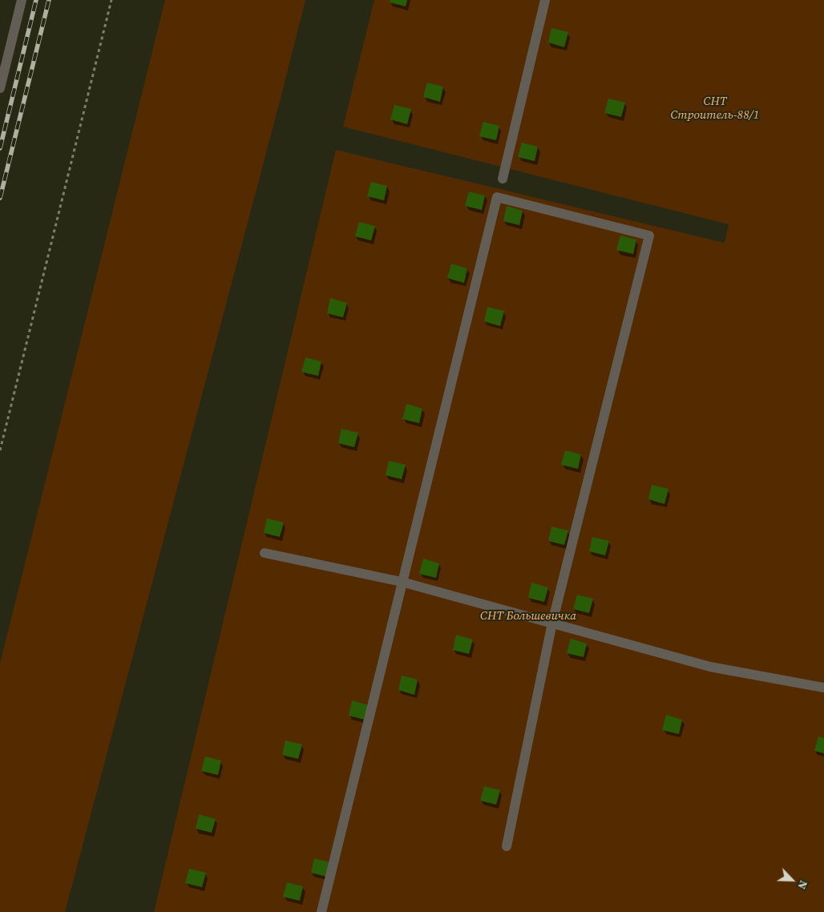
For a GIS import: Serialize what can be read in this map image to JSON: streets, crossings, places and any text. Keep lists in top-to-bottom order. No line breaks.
{"parks":["СНТ Строитель-88/1","СНТ Большевичка"],"north":"bottom right"}
